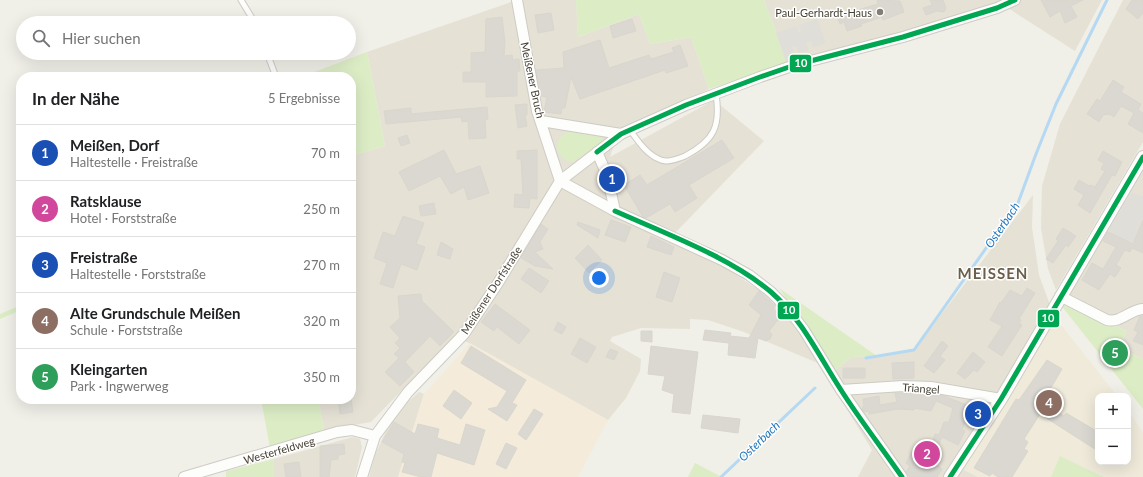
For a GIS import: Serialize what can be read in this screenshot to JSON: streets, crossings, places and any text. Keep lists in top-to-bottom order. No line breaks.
{"streets":{"street":["Meißener Bruch","Meißener Dorfstraße","Triangel","Westerfeldweg"]},"crossings":[["Meißener Bruch","Meißener Dorfstraße"],["Meißener Dorfstraße","Westerfeldweg"]],"districts":["MEISSEN"],"water":["Osterbach"],"places":["Paul-Gerhardt-Haus"],"lines":["transit line 10"],"page":{"search":"Hier suchen","heading":["In der Nähe","5 Ergebnisse"],"list":[{"mark":"1","name":"Meißen, Dorf","note":"Haltestelle · Freistraße","value":"70 m"},{"mark":"2","name":"Ratsklause","note":"Hotel · Forststraße","value":"250 m"},{"mark":"3","name":"Freistraße","note":"Haltestelle · Forststraße","value":"270 m"},{"mark":"4","name":"Alte Grundschule Meißen","note":"Schule · Forststraße","value":"320 m"},{"mark":"5","name":"Kleingarten","note":"Park · Ingwerweg","value":"350 m"}],"pins":["1","5","4","3","2"],"map_buttons":["+","−"]}}
